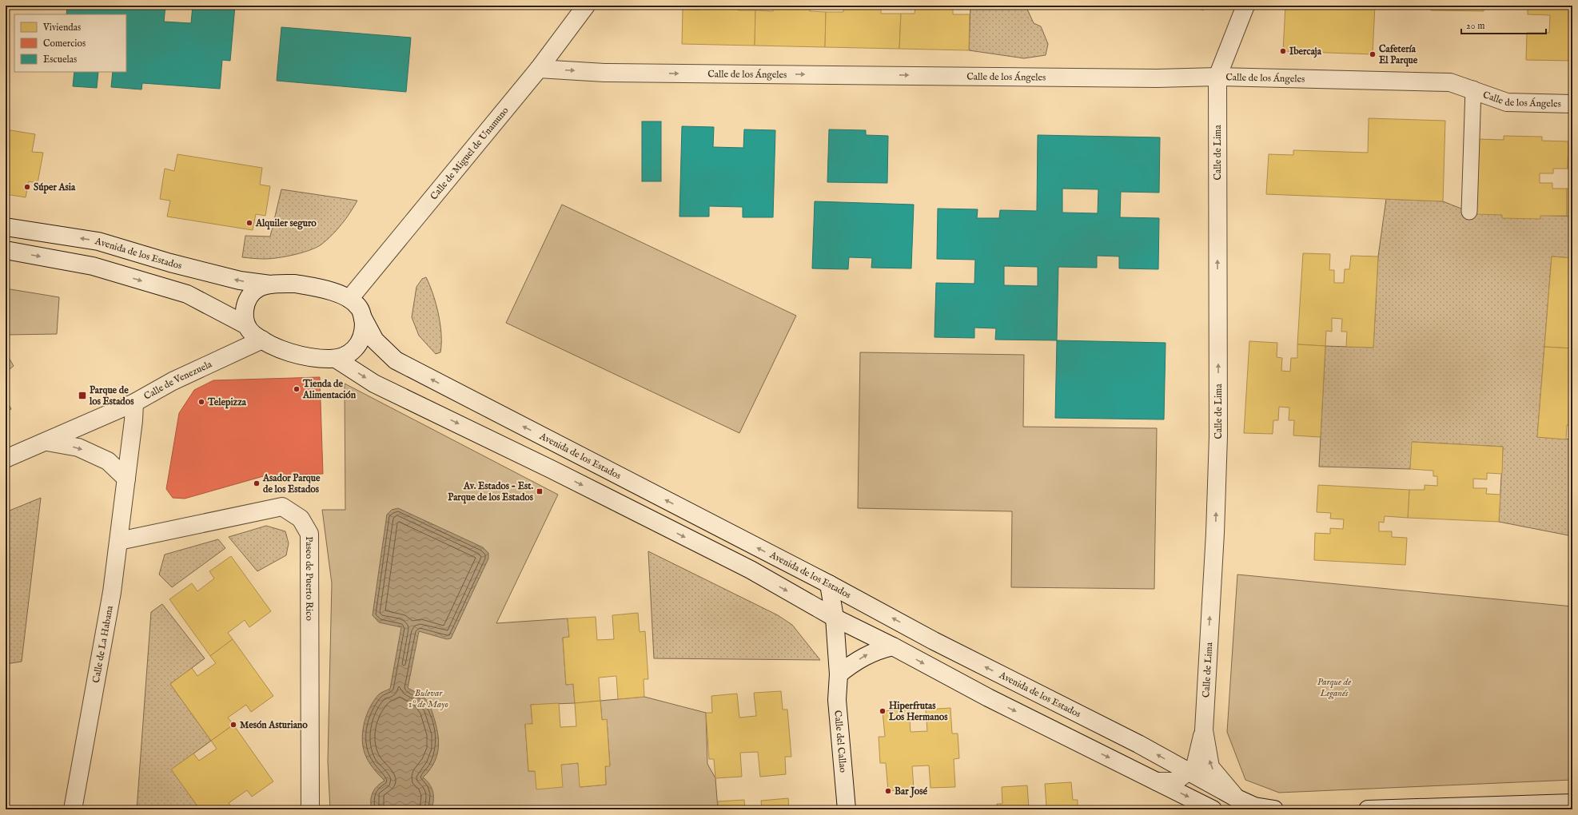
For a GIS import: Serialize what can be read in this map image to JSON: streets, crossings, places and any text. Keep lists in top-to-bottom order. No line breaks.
{"streets":{"street":["Calle de los Ángeles","Calle de Lima","Calle de Miguel de Unamuno","Avenida de los Estados","Calle de Venezuela","Paseo de Puerto Rico","Calle de La Habana","Calle del Callao"]},"crossings":[["Calle de los Ángeles","Calle de Lima"],["Calle de los Ángeles","Calle de Miguel de Unamuno"],["Calle de Lima","Avenida de los Estados"],["Calle de Miguel de Unamuno","Avenida de los Estados"],["Calle de Miguel de Unamuno","Calle de Venezuela"],["Avenida de los Estados","Calle de Venezuela"],["Avenida de los Estados","Calle del Callao"],["Calle de Venezuela","Calle de La Habana"],["Paseo de Puerto Rico","Calle de La Habana"]],"one_way":["Calle de los Ángeles","Calle de Lima"],"parks":["Parque de Leganés","Bulevar 1º de Mayo"],"places":{"other":["Ibercaja","Cafetería El Parque","Súper Asia","Alquiler seguro","Tienda de Alimentación","Telepizza","Asador Parque de los Estados","Hiperfrutas Los Hermanos","Mesón Asturiano","Bar José"],"transit":["Parque de los Estados","Av. Estados - Est. Parque de los Estados"]},"legend":["Viviendas","Comercios","Escuelas"],"scale_bar":"20 m"}
